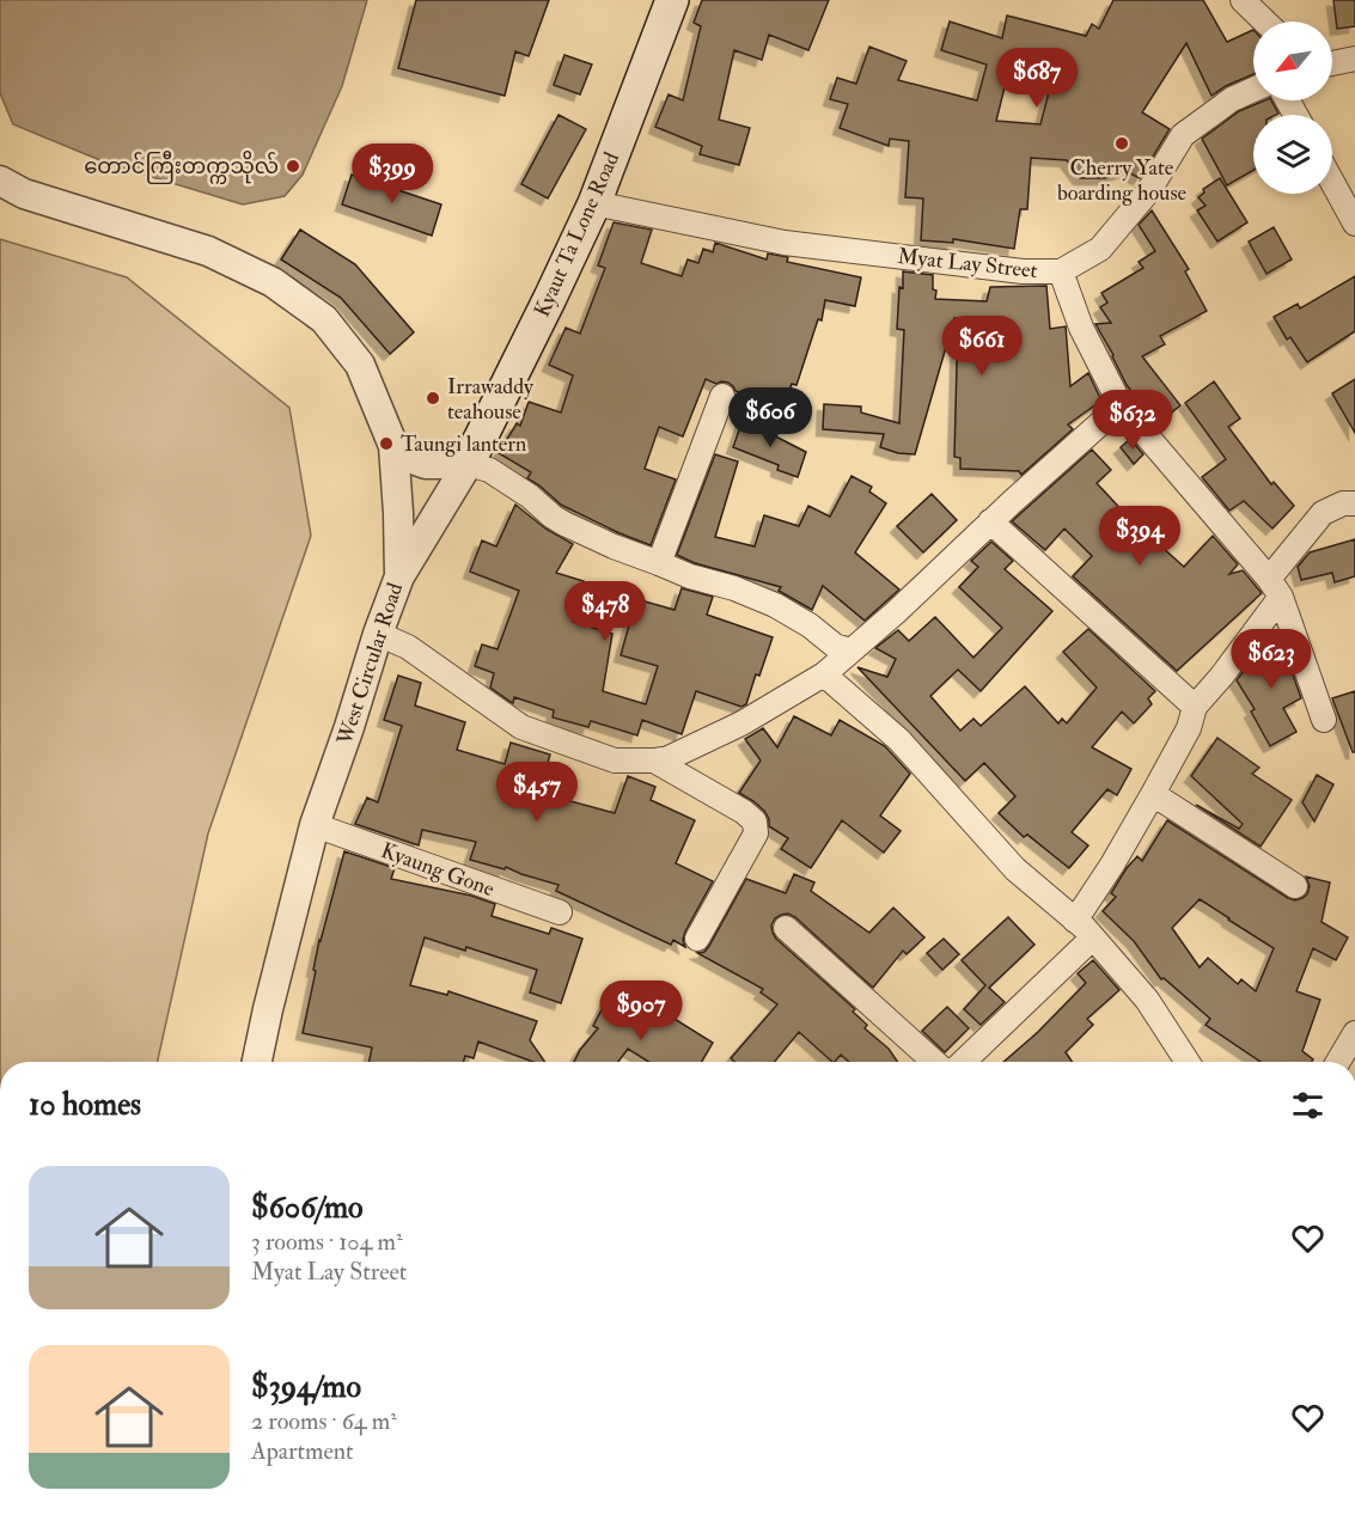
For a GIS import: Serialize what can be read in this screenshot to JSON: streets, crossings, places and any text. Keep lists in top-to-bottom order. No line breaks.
{"streets":{"main road":["Kyaut Ta Lone Road"],"street":["Myat Lay Street","West Circular Road","Kyaung Gone"]},"crossings":[["Kyaut Ta Lone Road","Myat Lay Street"],["West Circular Road","Kyaung Gone"]],"places":["Cherry Yate boarding house","တောင်ကြီးတက္ကသိုလ်","Irrawaddy teahouse","Taungi lantern"],"north":"bottom left","page":{"price":["$687","$399","$661","$606","$632","$394","$478","$623","$457","$907"],"heading":"10 homes","list":[{"name":"$606/mo","note":"3 rooms · 104 m² · Myat Lay Street"},{"name":"$394/mo","note":"2 rooms · 64 m² · Apartment"}]}}
